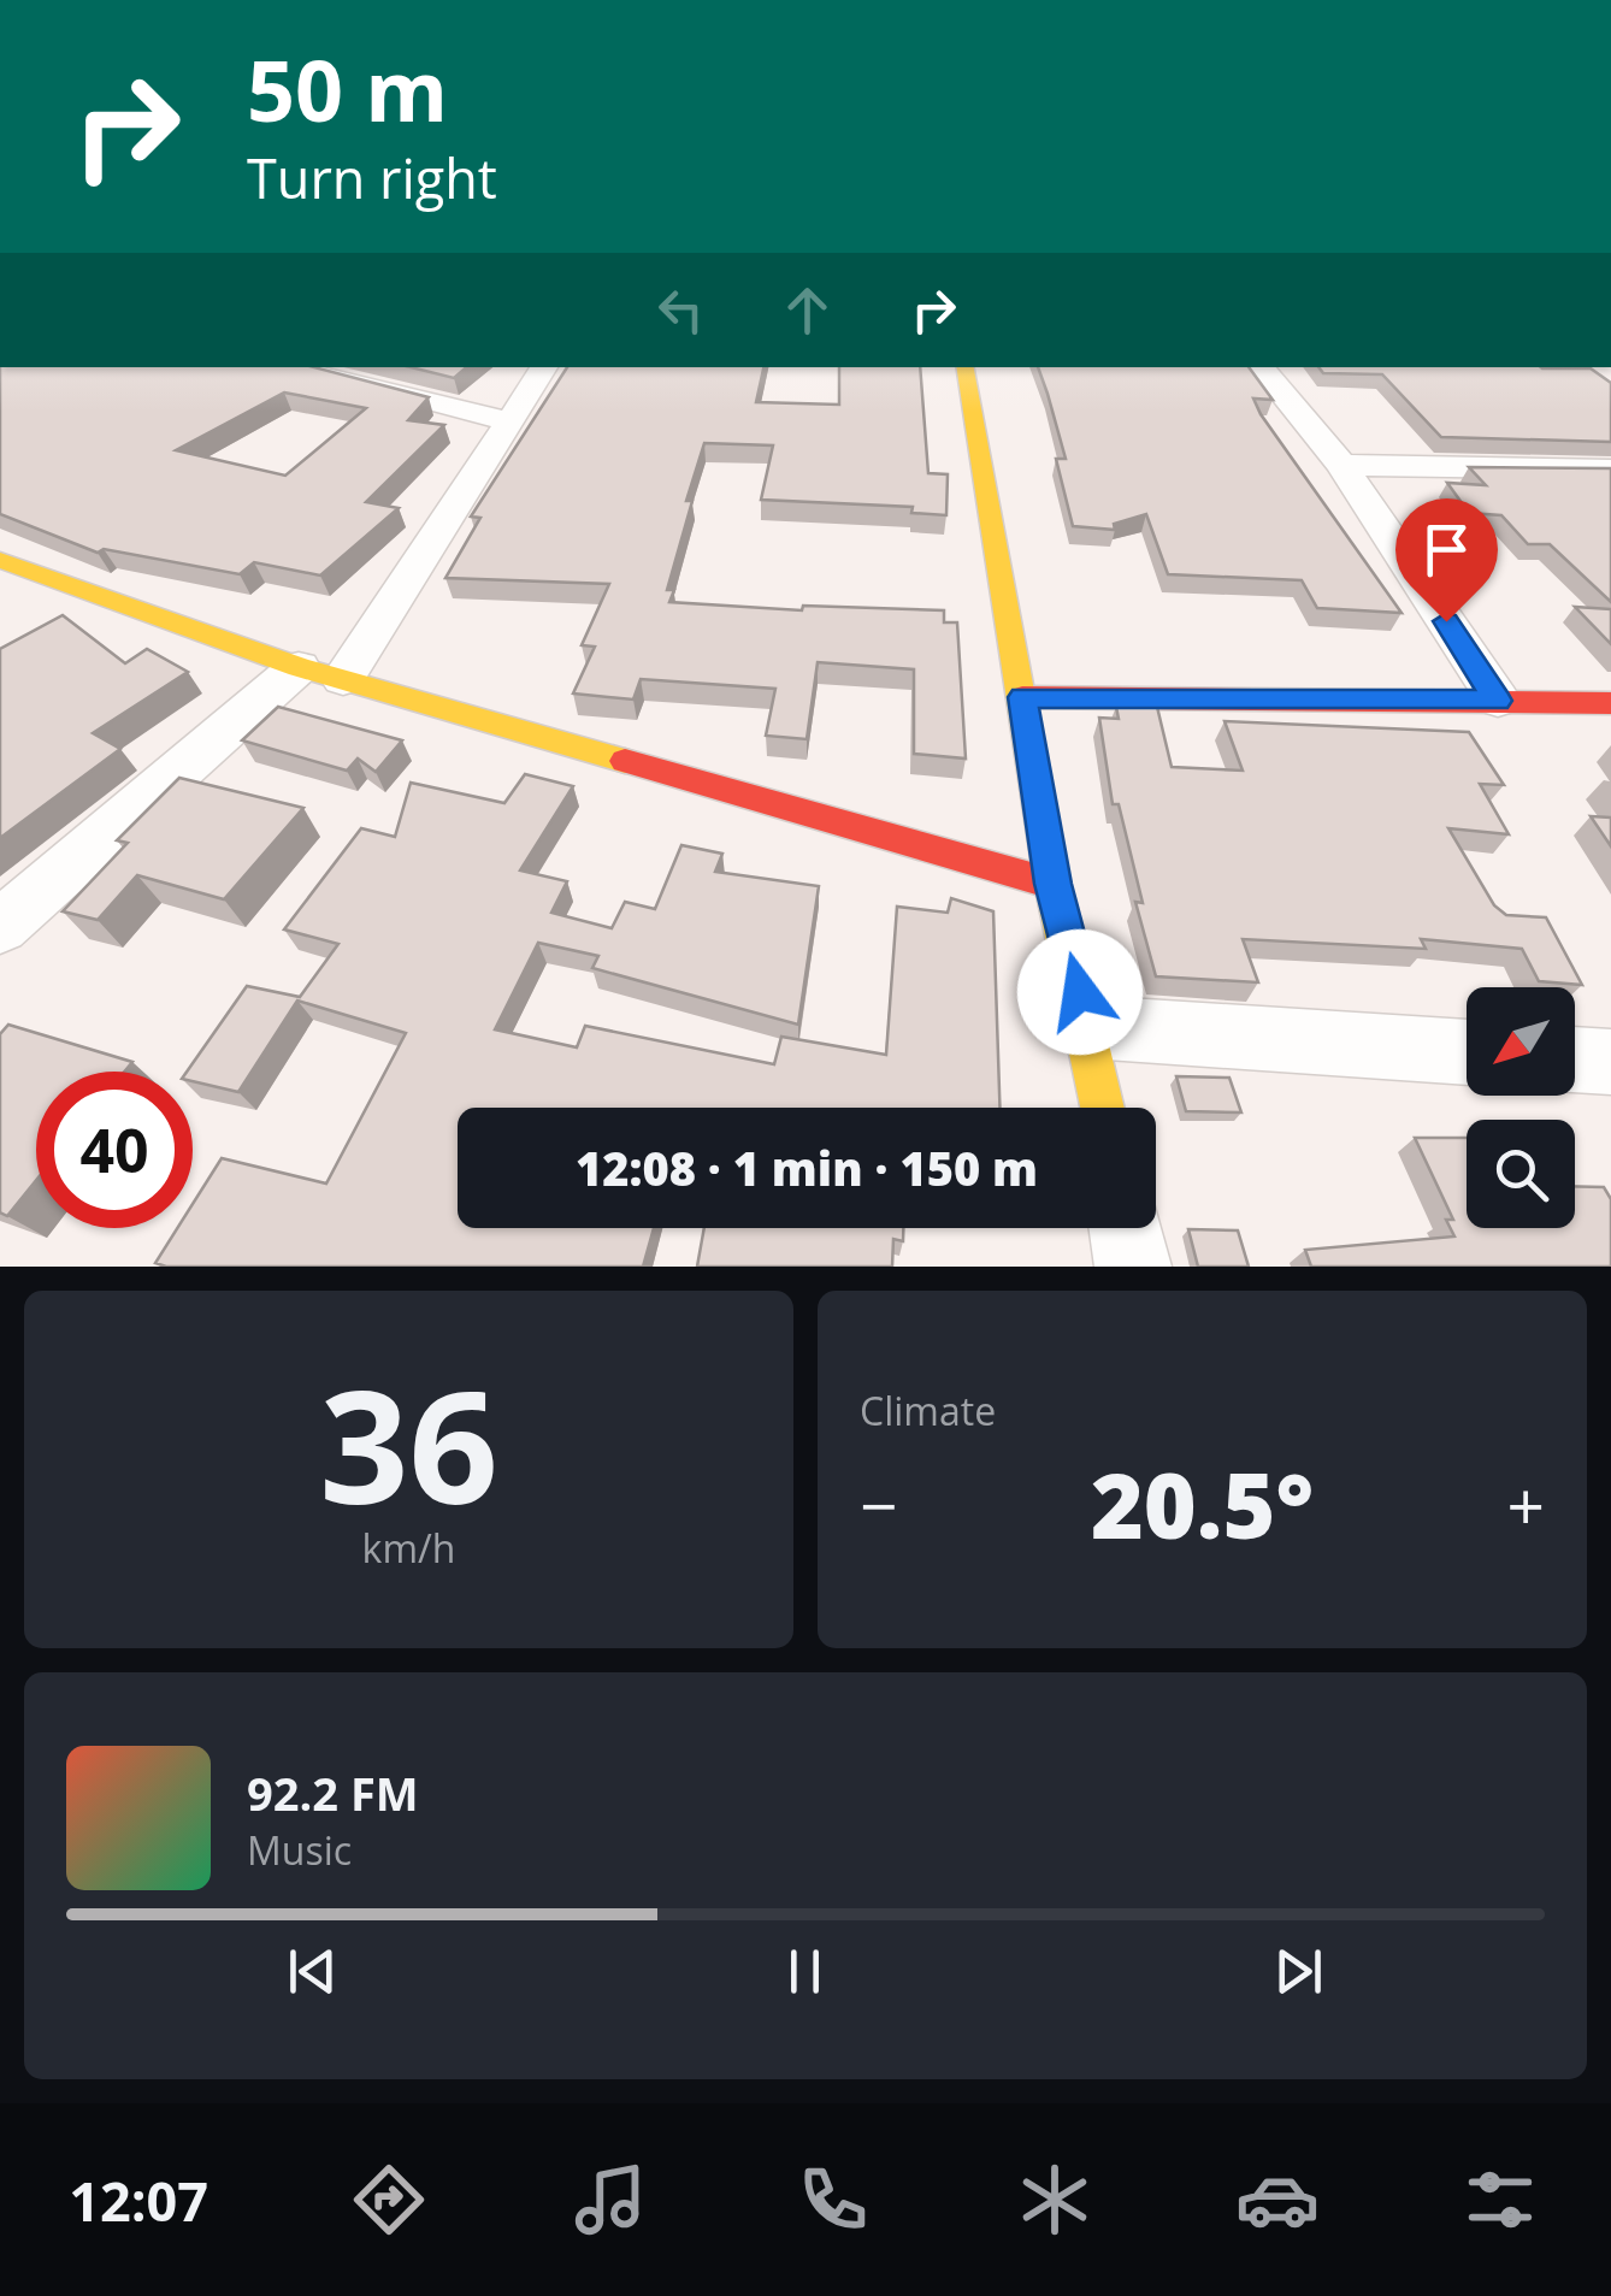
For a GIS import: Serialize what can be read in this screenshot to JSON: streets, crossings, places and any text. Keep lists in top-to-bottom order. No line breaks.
{"north":"bottom left","page":{"turn":["50 m","Turn right"],"limit":"40","trip":"12:08 · 1 min · 150 m","tile":[["36","km/h"],"Climate"],"heat":["−","20.5°","+"],"song":["92.2 FM","Music"],"tabs":"12:07"}}
